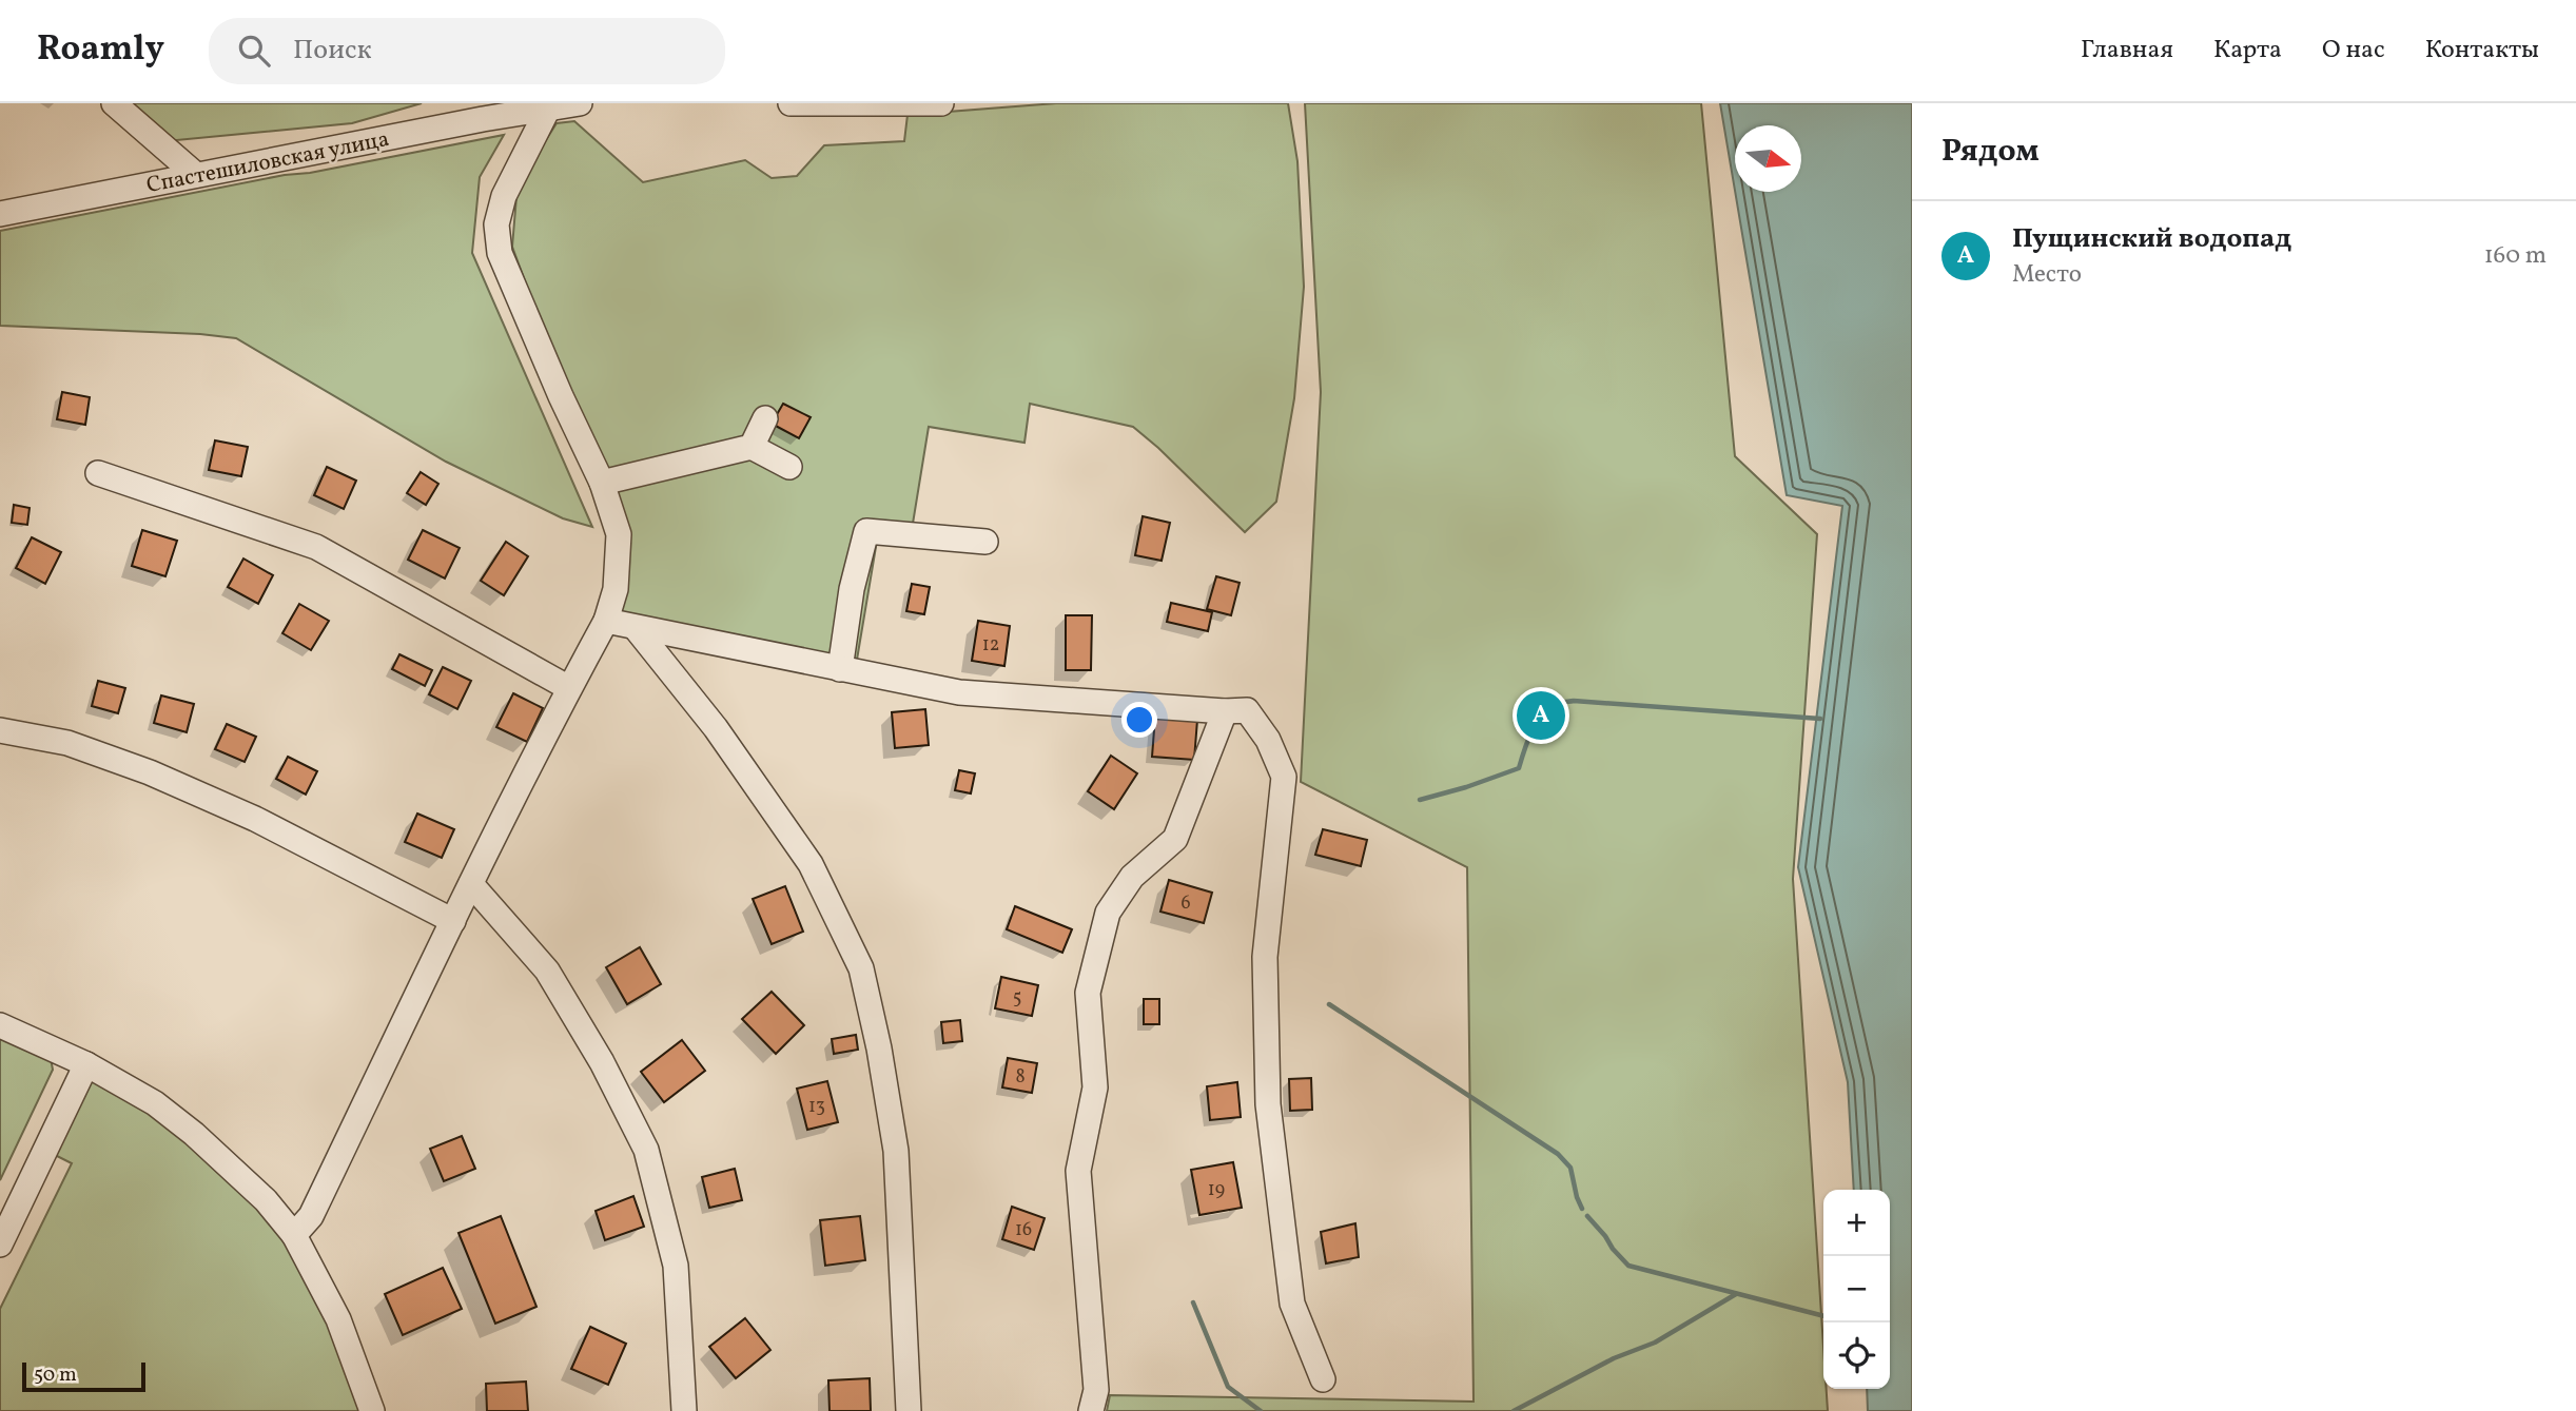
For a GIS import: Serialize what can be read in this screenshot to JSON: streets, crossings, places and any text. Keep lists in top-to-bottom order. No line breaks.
{"streets":{"street":["Спастешиловская улица"]},"house_numbers":["12","6","5","8","13","19","16"],"scale_bar":"50 m","north":"right","page":{"header":"Roamly","search":"Поиск","nav":["Главная","Карта","О нас","Контакты"],"heading":"Рядом","list":[{"mark":"A","name":"Пущинский водопад","note":"Место","value":"160 m"}],"pins":"A","map_buttons":["+","−"],"scale":"50 m"}}
